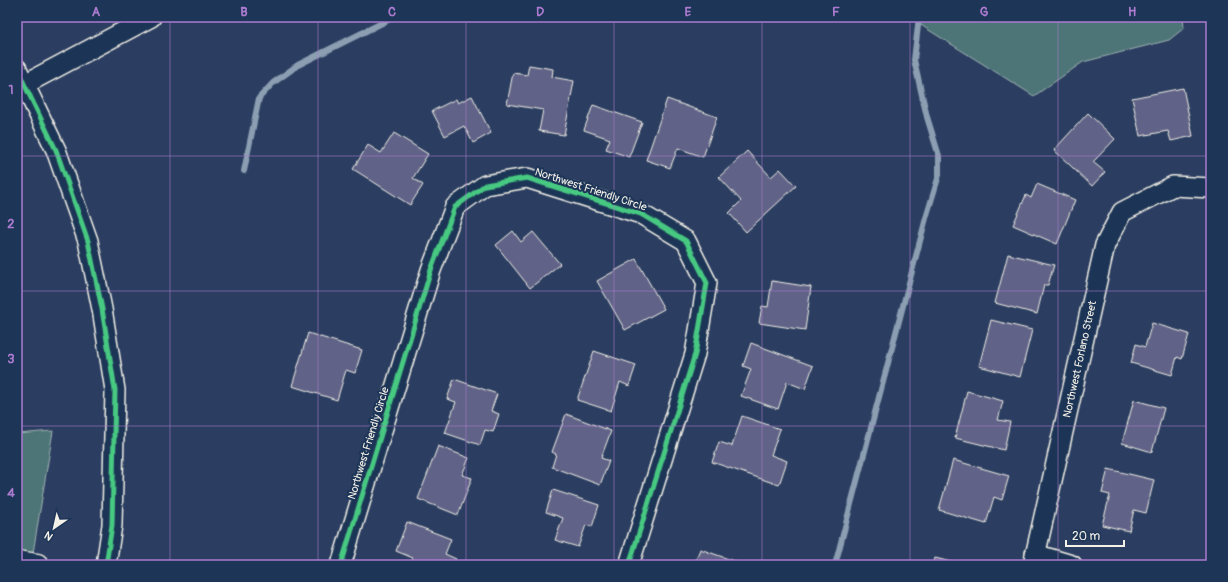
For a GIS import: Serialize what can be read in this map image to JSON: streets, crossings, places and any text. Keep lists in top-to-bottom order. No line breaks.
{"streets":{"street":["Northwest Friendly Circle","Northwest Forlano Street"]},"scale_bar":"20 m","north":"bottom left","grid":{"columns":["A","B","C","D","E","F","G","H"],"rows":["1","2","3","4"]}}
